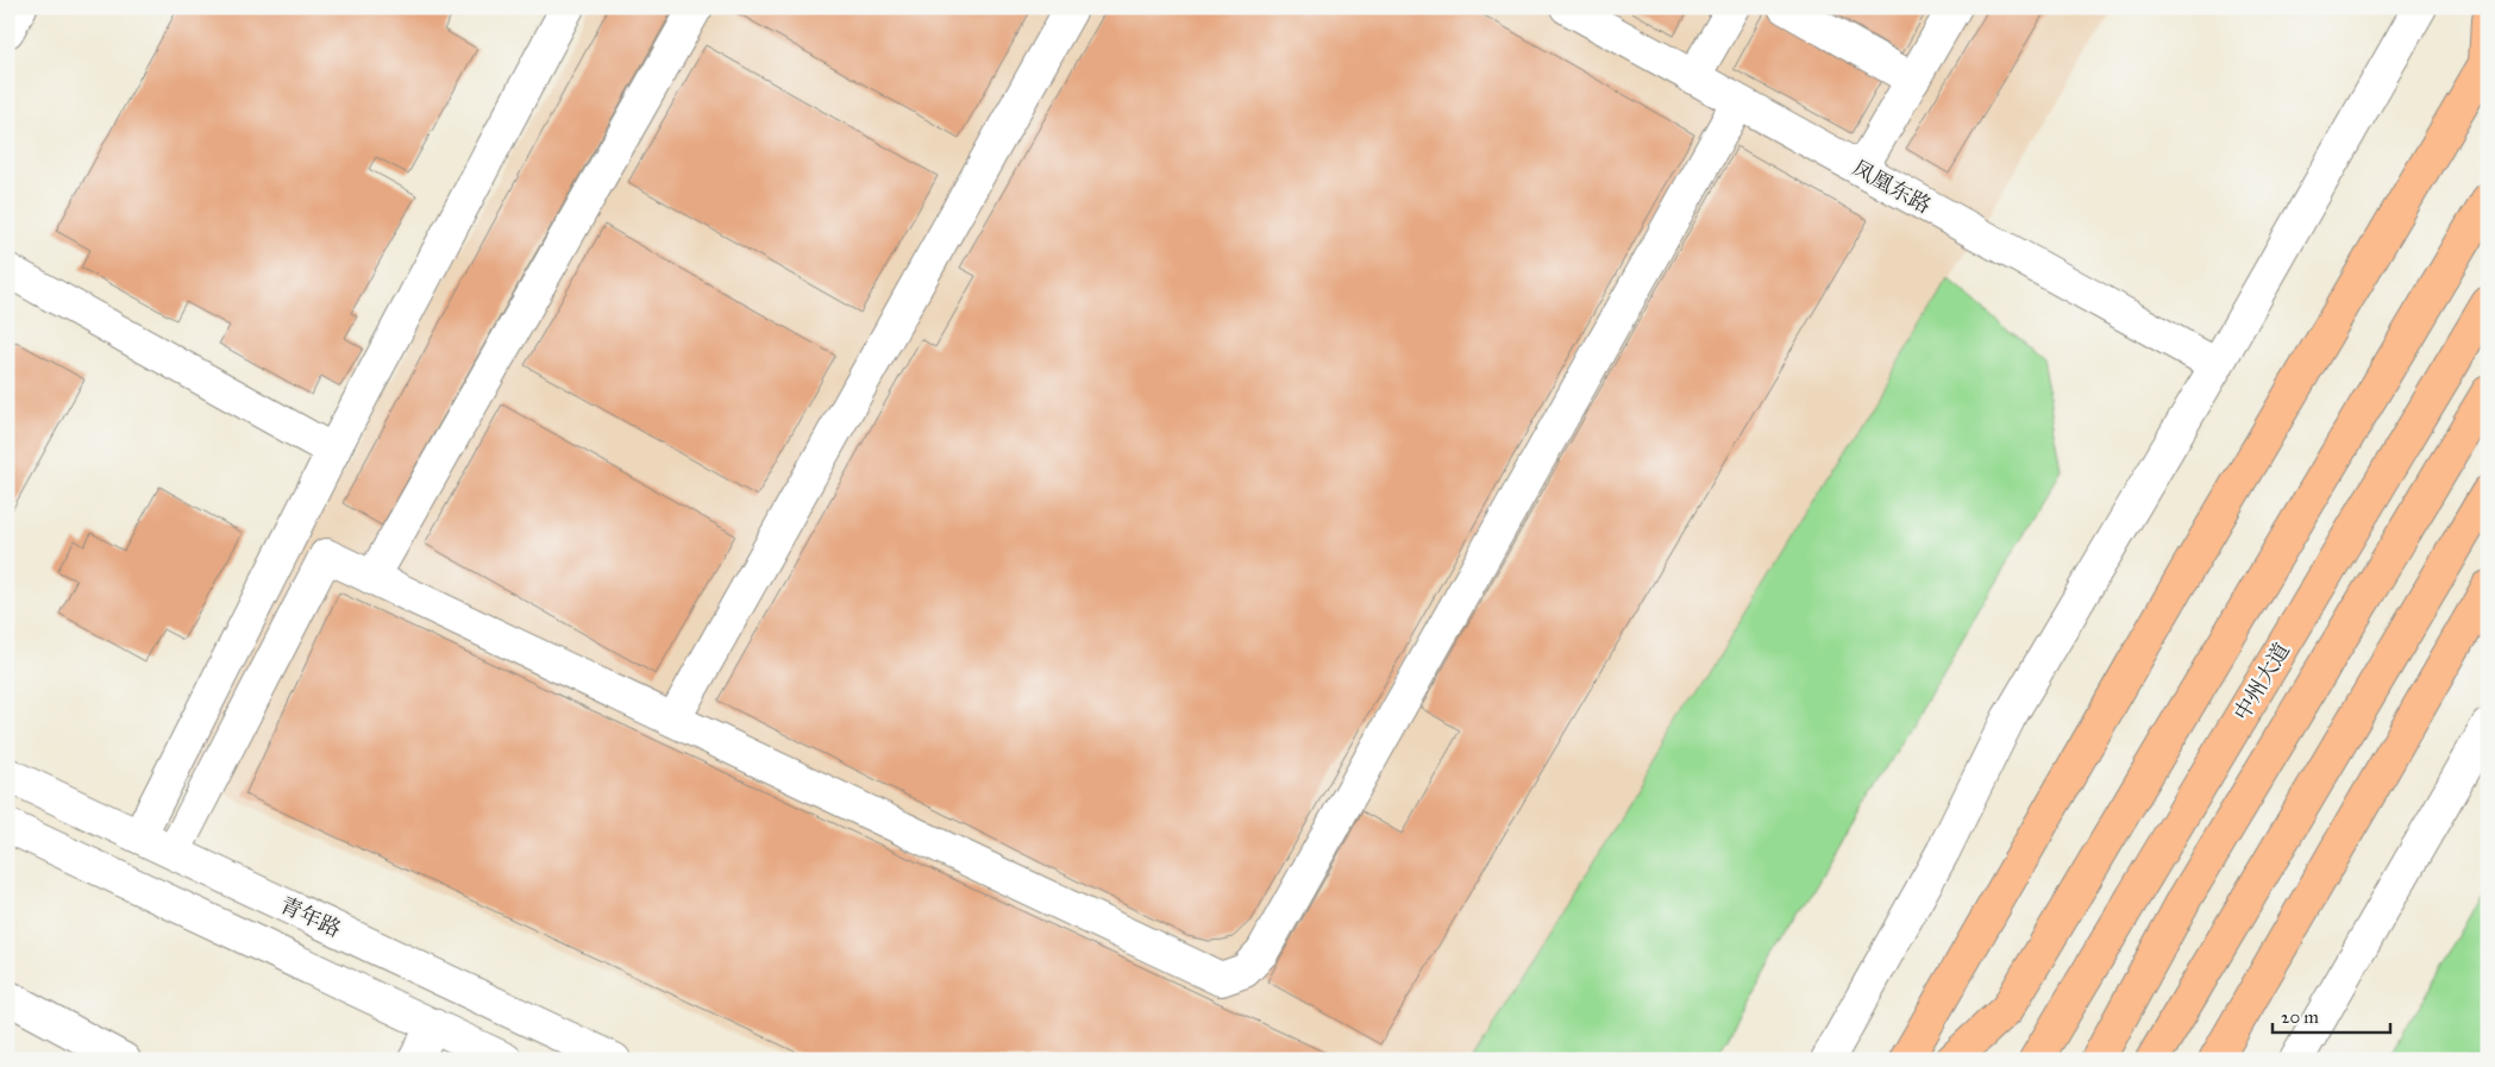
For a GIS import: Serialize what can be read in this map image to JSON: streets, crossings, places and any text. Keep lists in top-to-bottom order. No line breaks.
{"streets":{"highway":["中州大道"],"street":["凤凰东路","青年路"]},"scale_bar":"20 m"}
